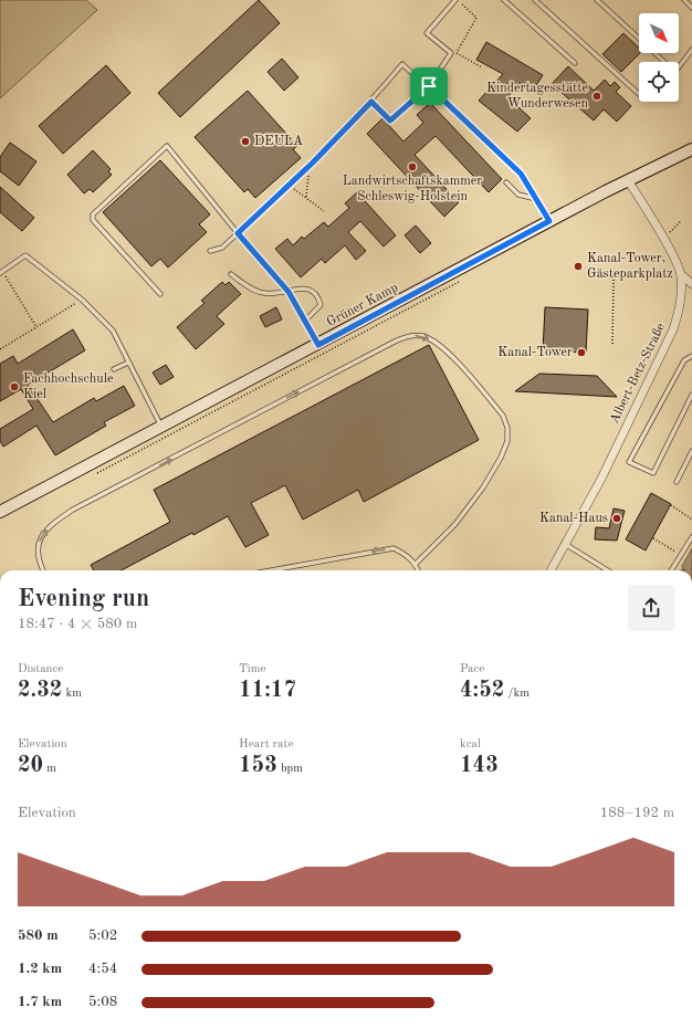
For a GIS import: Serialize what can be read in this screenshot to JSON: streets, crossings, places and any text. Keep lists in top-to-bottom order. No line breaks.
{"streets":{"street":["Grüner Kamp","Albert-Betz-Straße"]},"crossings":[["Grüner Kamp","Albert-Betz-Straße"]],"places":["Kindertagesstätte Wunderwesen","DEULA","Landwirtschaftskammer Schleswig-Holstein","Kanal-Tower, Gästeparkplatz","Kanal-Tower","Fachhochschule Kiel","Kanal-Haus"],"north":"bottom right","page":{"heading":["Evening run","18:47 · 4 × 580 m"],"stats":[["Distance","2.32 km"],["Time","11:17"],["Pace","4:52 /km"],["Elevation","20 m"],["Heart rate","153 bpm"],["kcal","143"]],"chart":["Elevation","188–192 m"],"list":[{"name":"580 m","note":"5:02"},{"name":"1.2 km","note":"4:54"},{"name":"1.7 km","note":"5:08"}]}}
